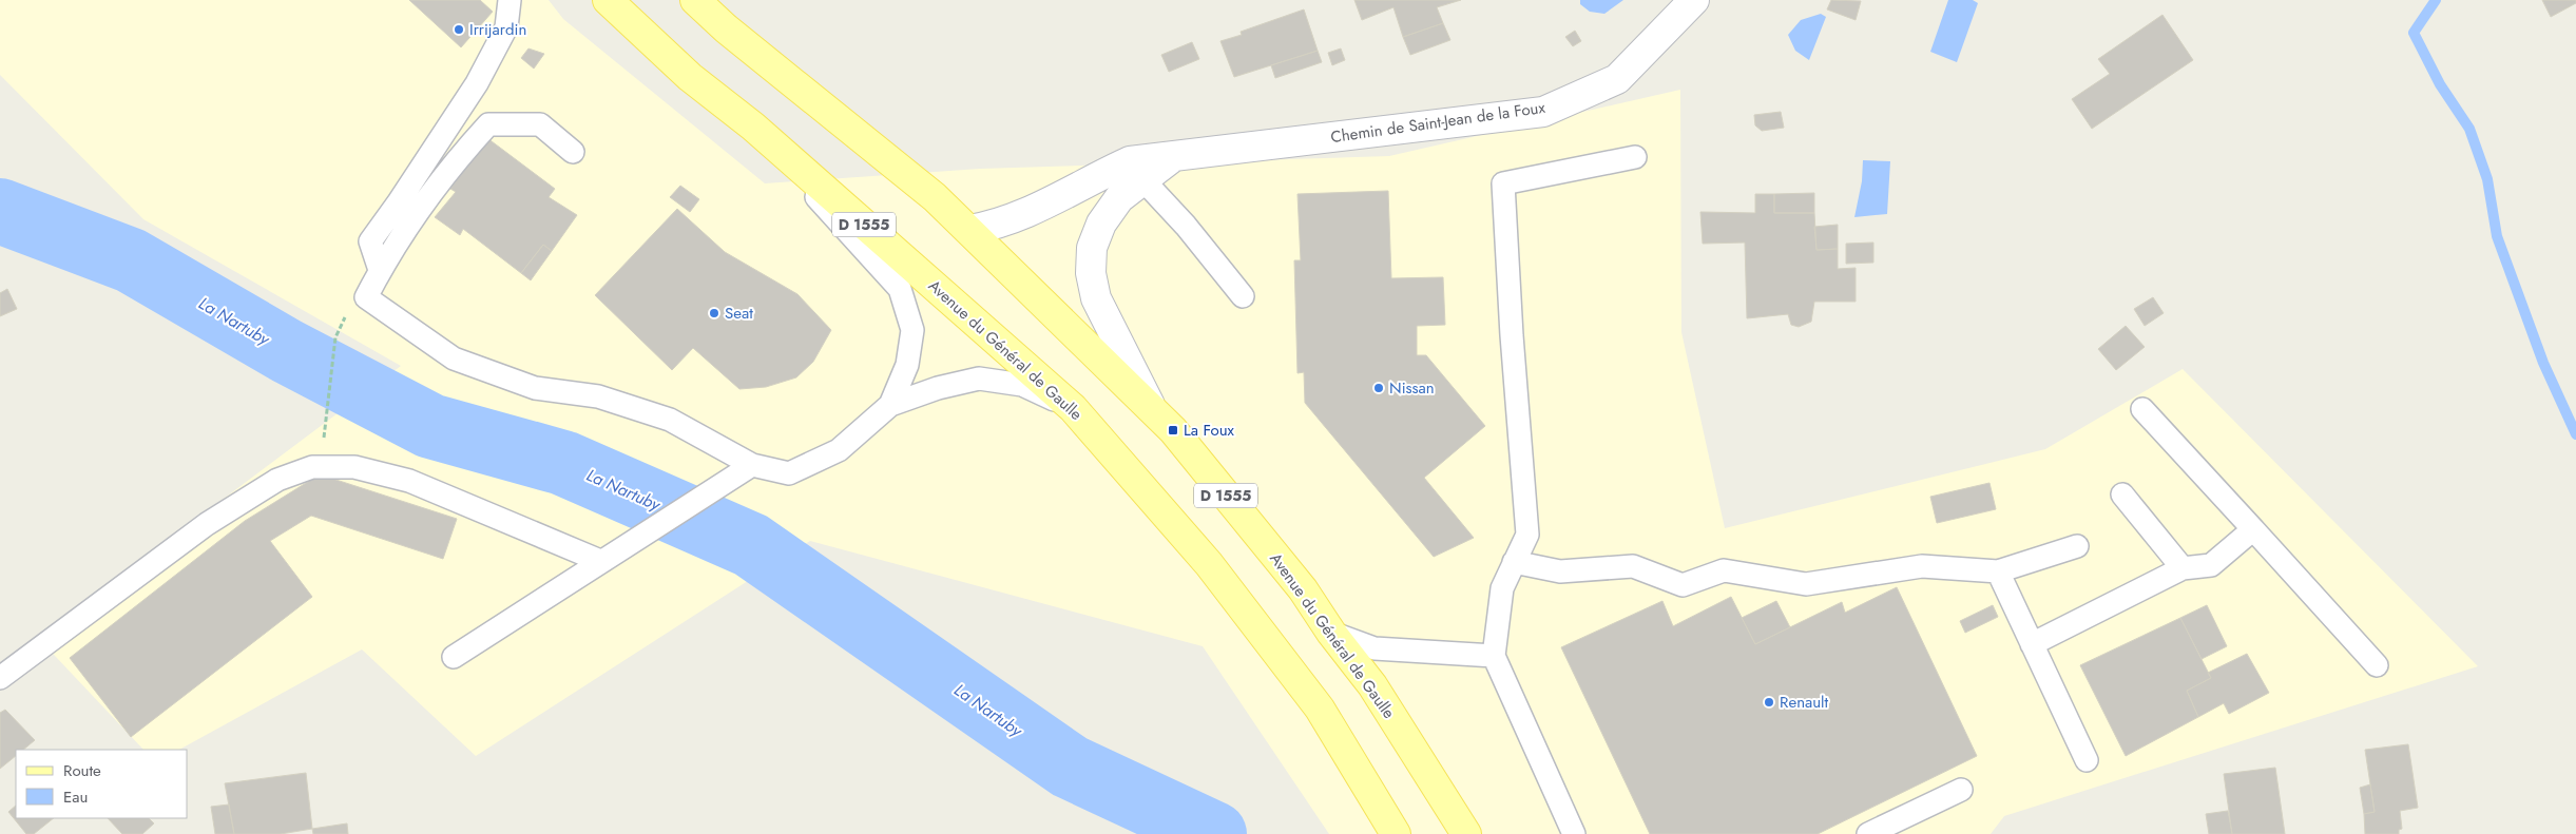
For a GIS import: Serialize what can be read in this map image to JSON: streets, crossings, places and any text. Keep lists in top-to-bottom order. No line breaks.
{"streets":{"main road":["D 1555","Avenue du Général de Gaulle"],"street":["Chemin de Saint-Jean de la Foux"]},"crossings":[["Chemin de Saint-Jean de la Foux","Avenue du Général de Gaulle"]],"water":["La Nartuby"],"places":{"other":["Irrijardin","Seat","Nissan","Renault"],"transit":["La Foux"]},"legend":["Route","Eau"]}
